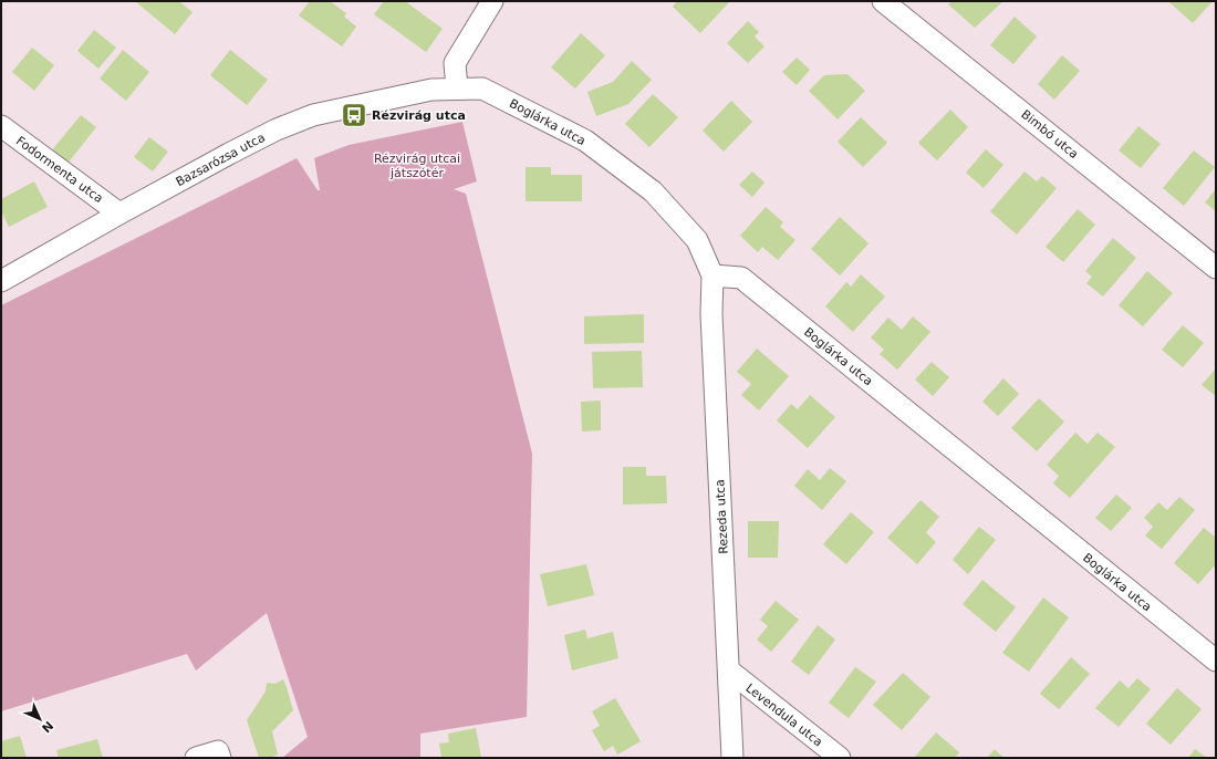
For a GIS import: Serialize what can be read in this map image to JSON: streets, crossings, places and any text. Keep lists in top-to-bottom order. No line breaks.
{"streets":{"street":["Boglárka utca","Bimbó utca","Bazsarózsa utca","Fodormenta utca","Rezeda utca","Levendula utca"]},"crossings":[["Boglárka utca","Bazsarózsa utca"],["Boglárka utca","Rezeda utca"],["Bazsarózsa utca","Fodormenta utca"],["Rezeda utca","Levendula utca"]],"parks":["Rézvirág utcai játszótér"],"places":{"bus stop":["Rézvirág utca"]},"north":"bottom right"}
